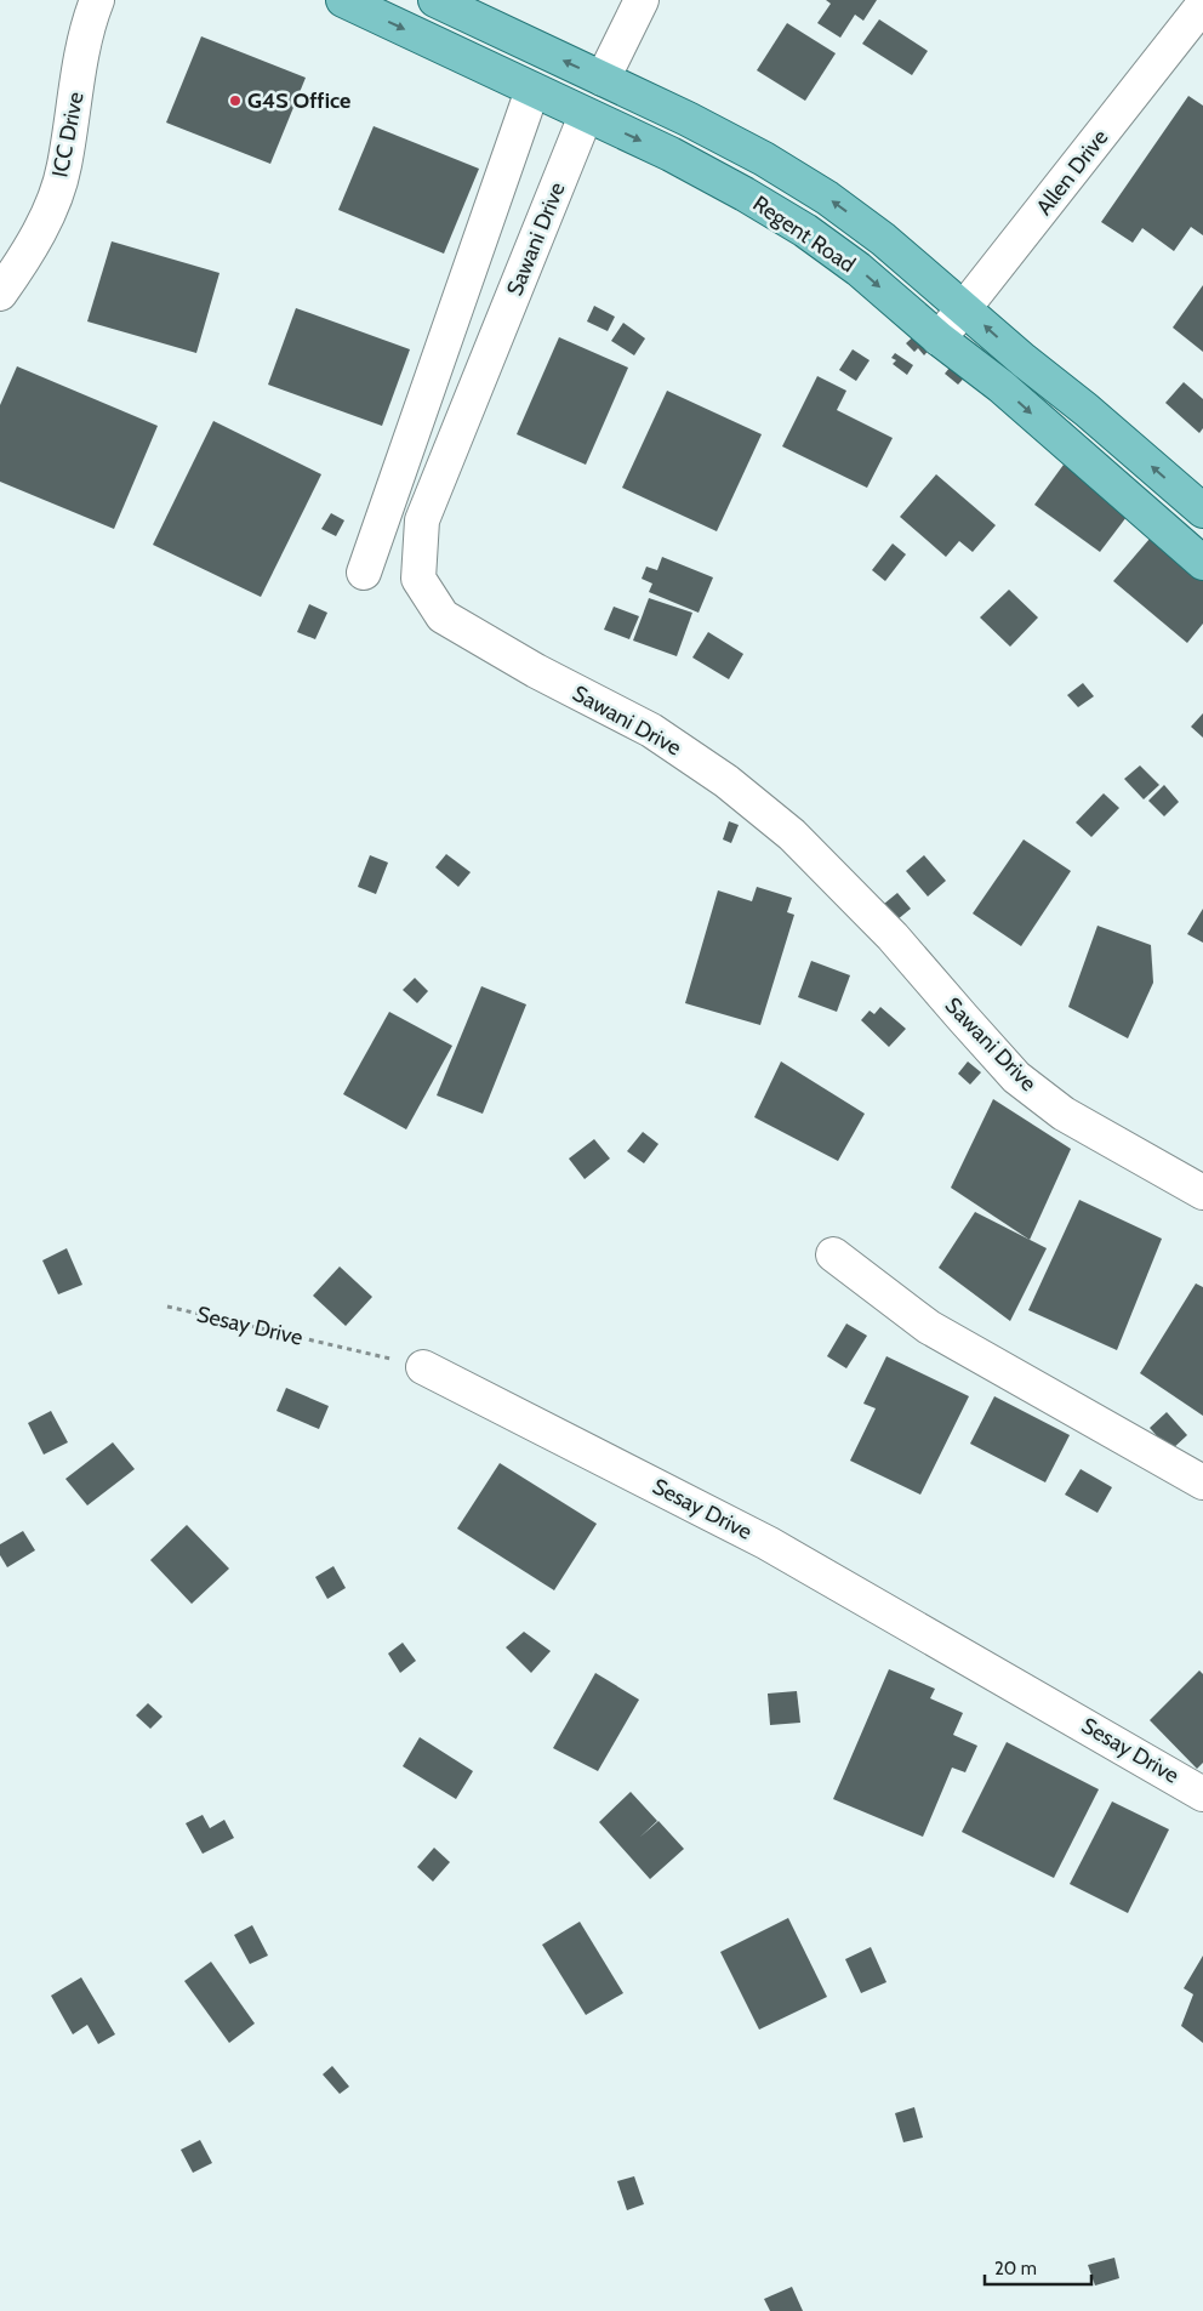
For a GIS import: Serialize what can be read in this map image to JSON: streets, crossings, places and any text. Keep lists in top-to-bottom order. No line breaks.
{"streets":{"main road":["Regent Road"],"street":["ICC Drive","Allen Drive","Sawani Drive","Sesay Drive"]},"crossings":[["Allen Drive","Regent Road"],["Regent Road","Sawani Drive"]],"places":["G4S Office"],"scale_bar":"20 m"}
